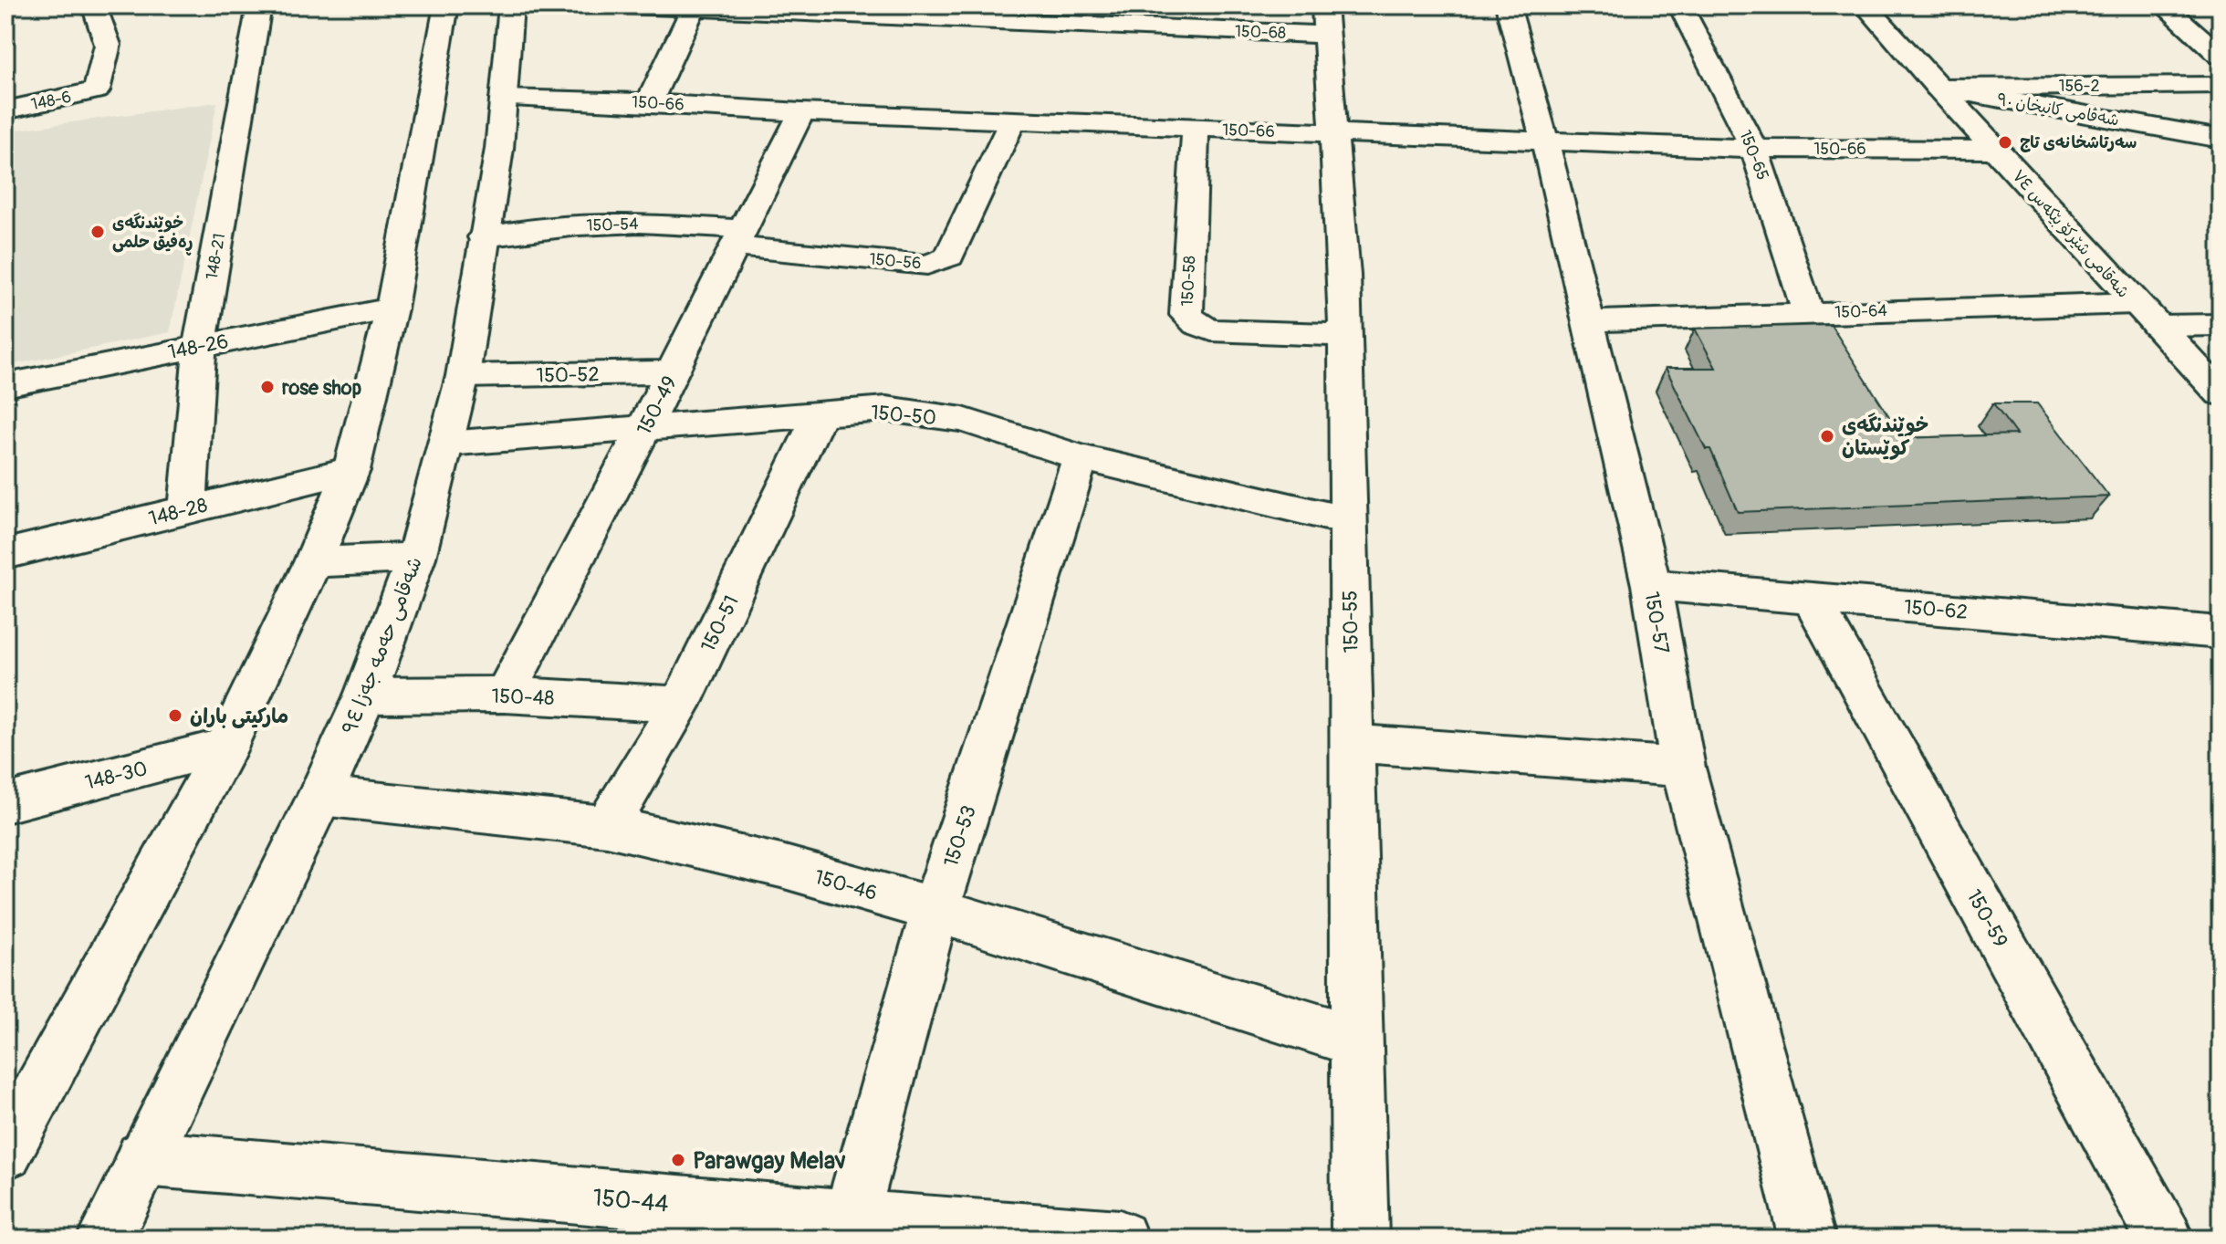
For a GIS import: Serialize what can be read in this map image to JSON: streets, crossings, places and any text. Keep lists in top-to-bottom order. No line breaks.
{"streets":{"street":["150-68","156-2","148-6","150-66","شەقامی کانیخان ٩٠","150-65","150-54","شەقامی شێرکۆ بێکەس ٧٤","148-21","150-56","150-58","150-64","148-26","150-52","150-49","150-50","148-28","150-62","150-55","150-57","150-51","شەقامی حەمە جەزا ٩٤","150-48","148-30","150-53","150-46","150-59","150-44"]},"crossings":[["150-68","150-55"],["156-2","شەقامی کانیخان ٩٠"],["156-2","شەقامی شێرکۆ بێکەس ٧٤"],["150-66","150-65"],["150-66","شەقامی شێرکۆ بێکەس ٧٤"],["150-66","150-56"],["150-66","150-58"],["150-66","150-49"],["150-66","150-55"],["150-66","150-57"],["150-66","شەقامی حەمە جەزا ٩٤"],["شەقامی کانیخان ٩٠","شەقامی شێرکۆ بێکەس ٧٤"],["150-65","150-64"],["150-54","150-56"],["150-54","150-49"],["150-54","شەقامی حەمە جەزا ٩٤"],["شەقامی شێرکۆ بێکەس ٧٤","150-64"],["148-21","148-26"],["148-21","148-28"],["150-56","150-49"],["150-58","150-55"],["150-64","150-57"],["150-52","150-49"],["150-52","شەقامی حەمە جەزا ٩٤"],["150-49","150-50"],["150-49","150-48"],["150-50","150-55"],["150-50","150-51"],["150-50","شەقامی حەمە جەزا ٩٤"],["150-50","150-53"],["150-62","150-57"],["150-62","150-59"],["150-55","150-46"],["150-51","150-48"],["150-51","150-46"],["شەقامی حەمە جەزا ٩٤","150-48"],["شەقامی حەمە جەزا ٩٤","150-46"],["شەقامی حەمە جەزا ٩٤","150-44"],["150-53","150-46"],["150-53","150-44"]],"places":["سەرتاشخانەی تاج","خوێندنگەی ڕەفیق حلمی","rose shop","خوێندنگەی کوێستان","ماركيتى باران","Parawgay Melav"]}
